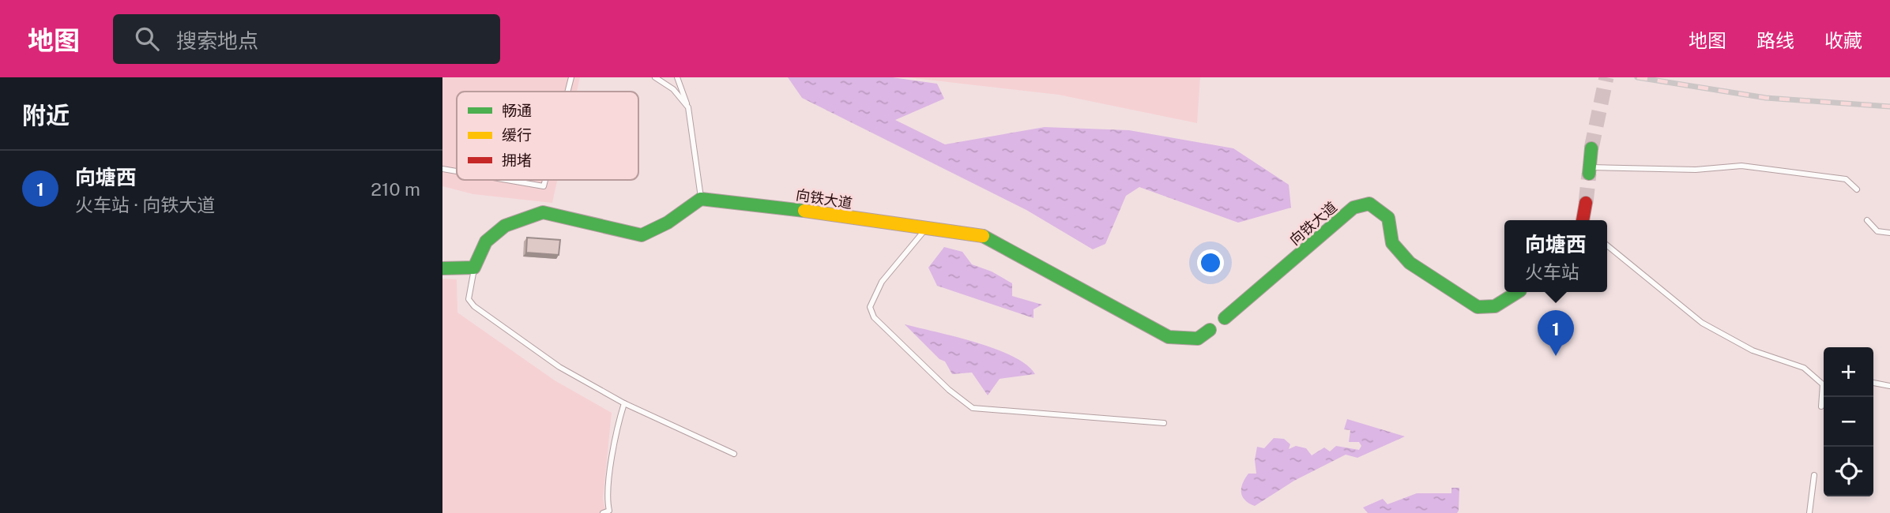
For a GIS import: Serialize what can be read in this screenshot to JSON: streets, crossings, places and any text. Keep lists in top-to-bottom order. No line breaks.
{"streets":{"street":["向铁大道"]},"legend":["畅通","缓行","拥堵"],"page":{"header":"地图","search":"搜索地点","nav":["地图","路线","收藏"],"heading":"附近","list":[{"mark":"1","name":"向塘西","note":"火车站 · 向铁大道","value":"210 m"}],"popup":["向塘西","火车站"],"pins":"1","map_buttons":["+","−"]}}
